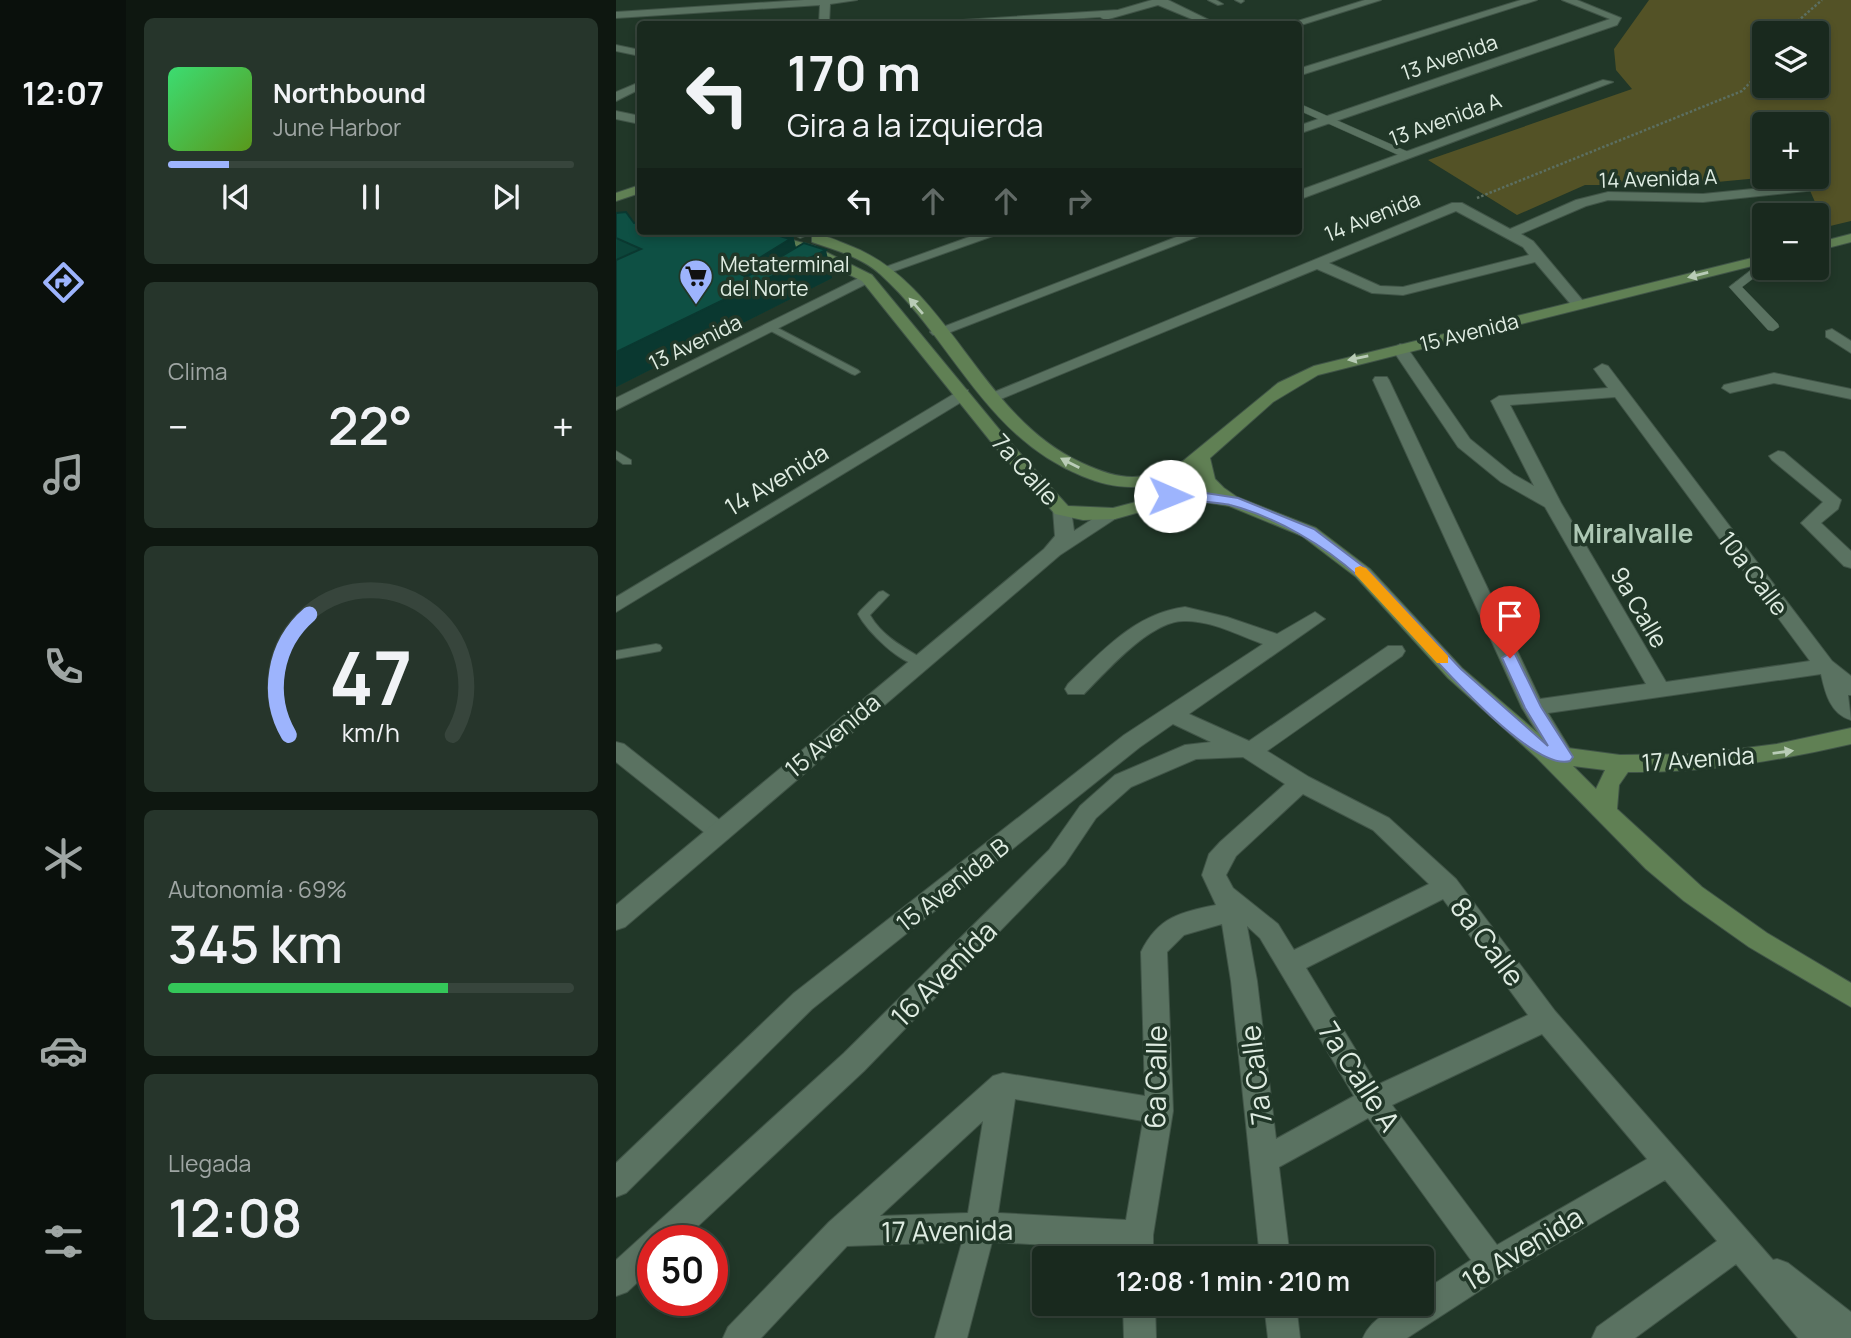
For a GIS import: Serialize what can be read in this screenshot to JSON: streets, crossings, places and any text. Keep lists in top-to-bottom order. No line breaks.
{"streets":{"main road":["15 Avenida","7a Calle","17 Avenida"],"street":["13 Avenida","13 Avenida A","14 Avenida A","14 Avenida","10a Calle","9a Calle","15 Avenida B","8a Calle","16 Avenida","7a Calle A","6a Calle","18 Avenida"]},"crossings":[["13 Avenida","7a Calle"],["14 Avenida","7a Calle"],["15 Avenida","7a Calle"],["7a Calle","17 Avenida"],["7a Calle","7a Calle A"],["7a Calle","6a Calle"],["10a Calle","9a Calle"],["15 Avenida B","8a Calle"],["8a Calle","16 Avenida"],["8a Calle","18 Avenida"],["7a Calle A","6a Calle"],["7a Calle A","18 Avenida"]],"districts":["Miralvalle"],"places":{"supermarket":["Metaterminal del Norte"]},"page":{"tabs":"12:07","map_buttons":["+","−"],"turn":["170 m","Gira a la izquierda"],"song":["Northbound","June Harbor"],"tile":["Clima",["Autonomía · 69%","345 km"],["Llegada","12:08"]],"heat":["−","22°","+"],"limit":"50","trip":"12:08 · 1 min · 210 m","gauge":["47","km/h"]}}
